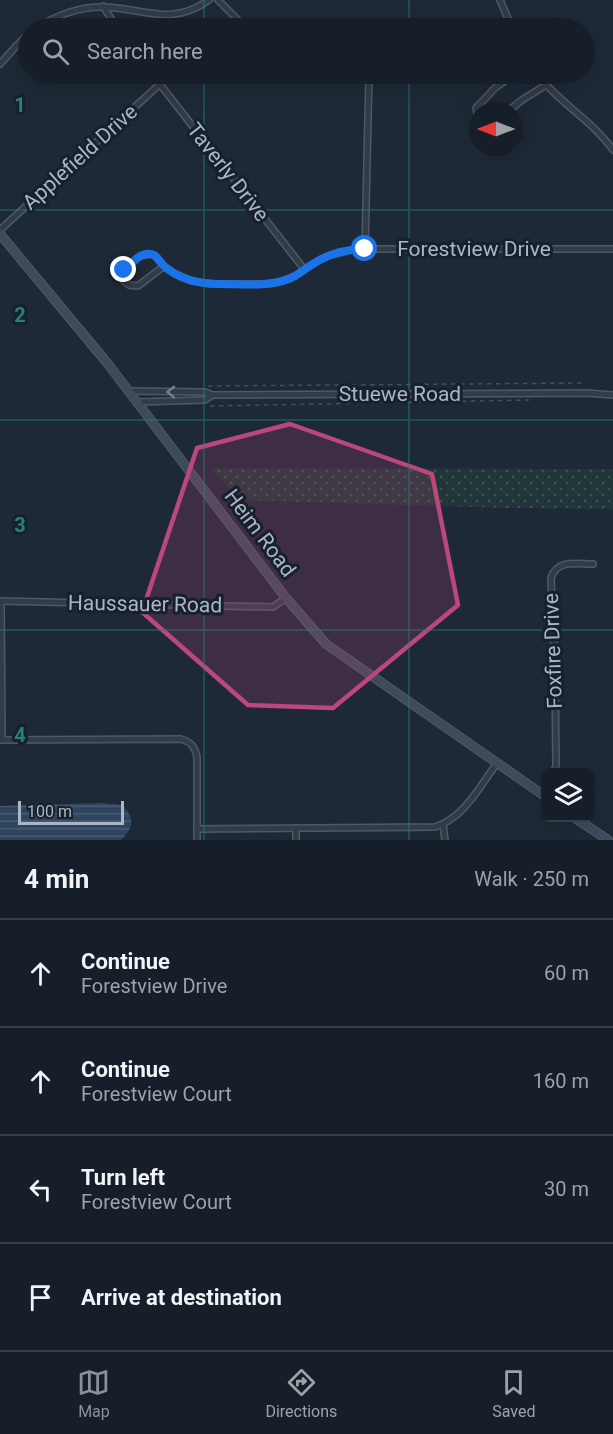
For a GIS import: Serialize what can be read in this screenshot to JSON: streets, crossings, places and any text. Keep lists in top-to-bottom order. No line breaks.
{"streets":{"street":["Applefield Drive","Taverly Drive","Forestview Drive","Stuewe Road","Heim Road","Haussauer Road","Foxfire Drive"]},"crossings":[["Applefield Drive","Taverly Drive"],["Applefield Drive","Heim Road"],["Taverly Drive","Forestview Drive"],["Stuewe Road","Heim Road"],["Heim Road","Haussauer Road"]],"scale_bar":"100 m","north":"left","page":{"search":"Search here","scale":"100 m","heading":["4 min","Walk · 250 m"],"list":[["Continue","Forestview Drive","60 m"],["Continue","Forestview Court","160 m"],["Turn left","Forestview Court","30 m"],"Arrive at destination"],"nav":["Map","Directions","Saved"]},"grid":{"rows":["1","2","3","4"]}}
